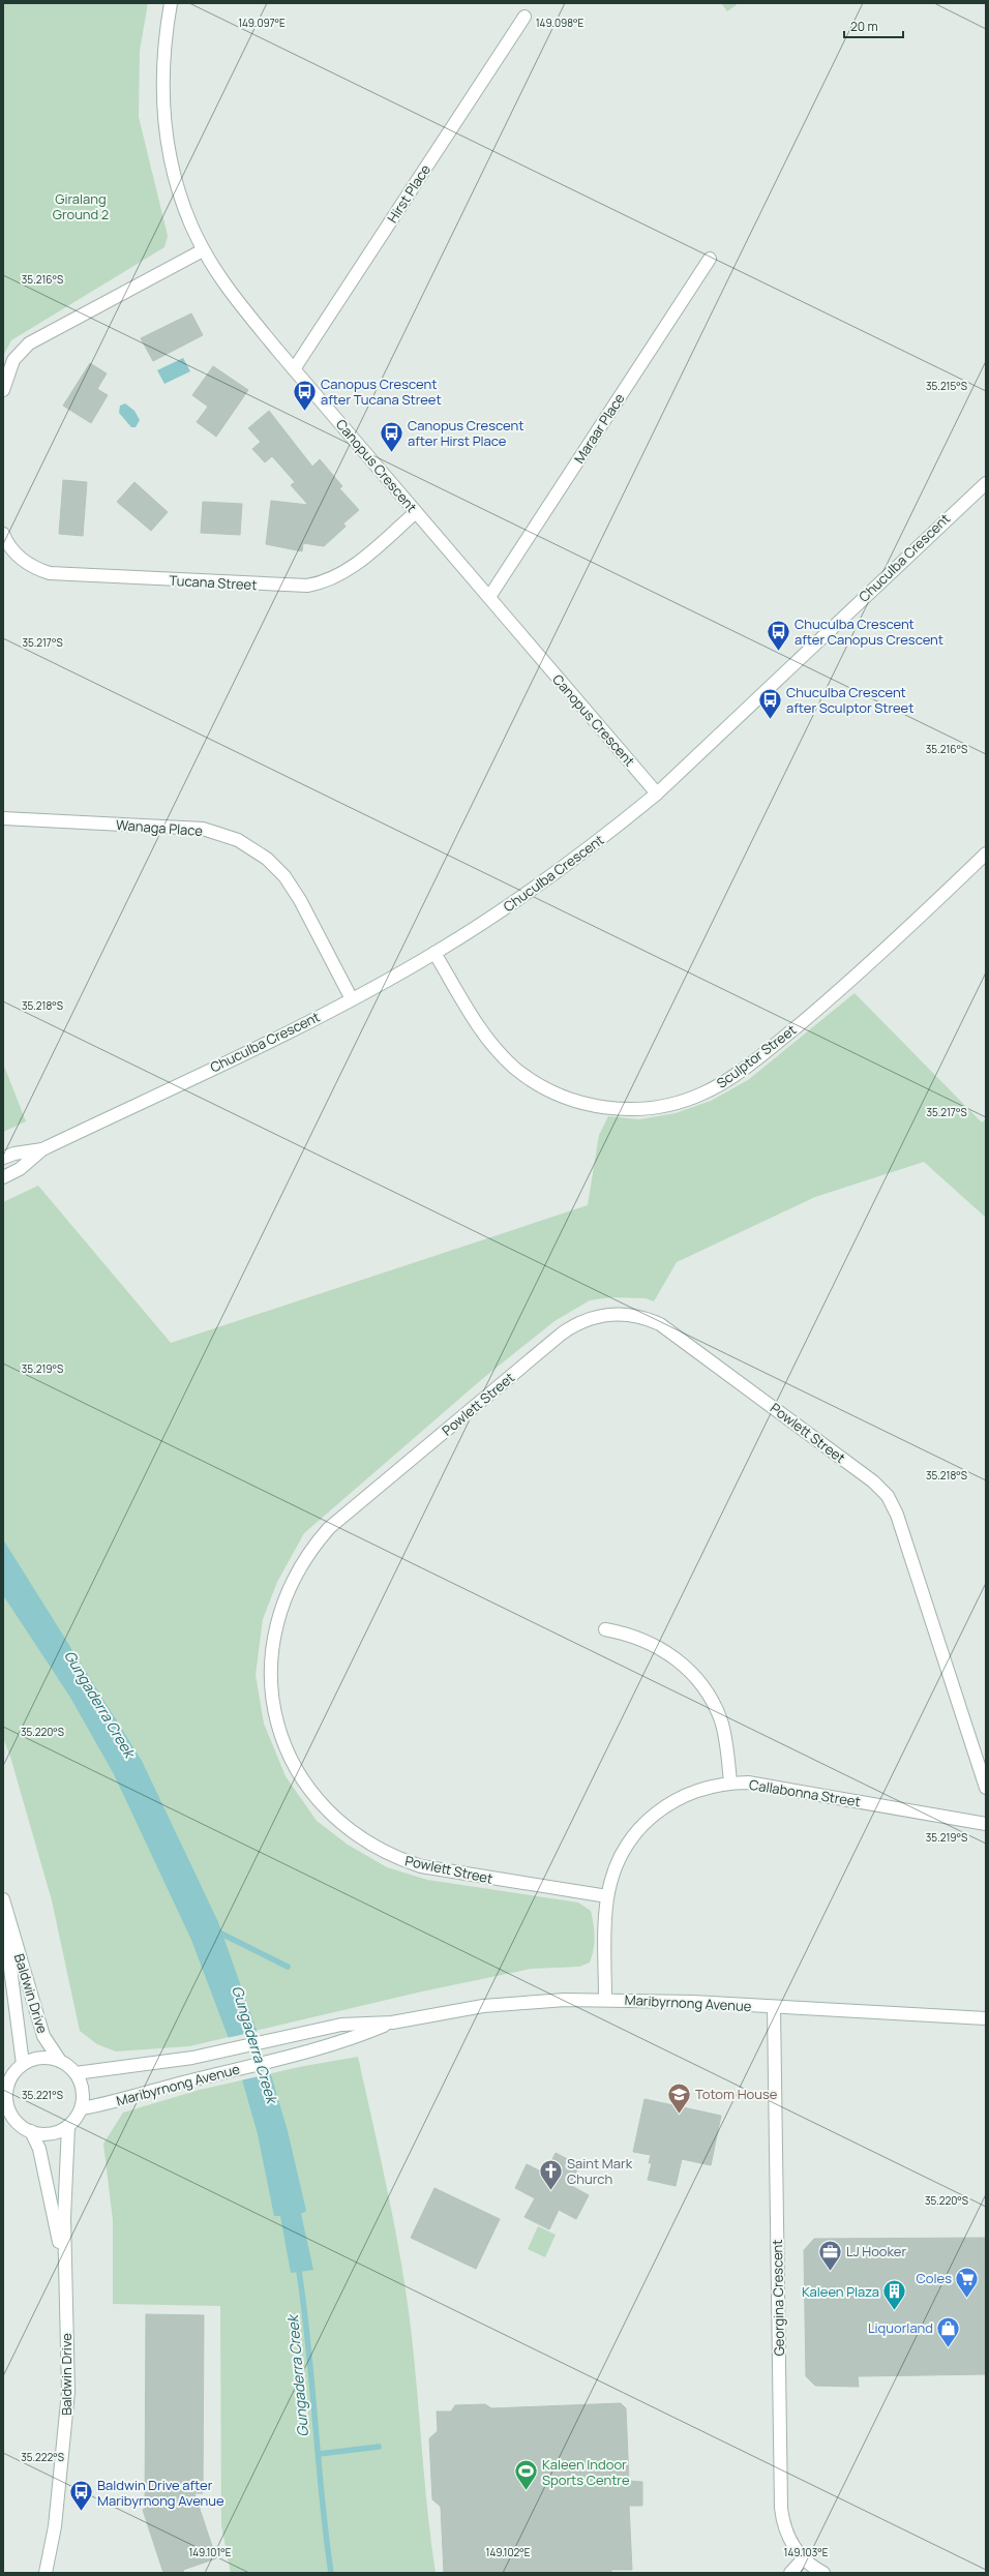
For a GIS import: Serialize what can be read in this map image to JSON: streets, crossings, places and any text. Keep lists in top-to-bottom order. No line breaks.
{"streets":{"street":["Hirst Place","Maraar Place","Canopus Crescent","Chuculba Crescent","Tucana Street","Wanaga Place","Sculptor Street","Powlett Street","Callabonna Street","Baldwin Drive","Maribyrnong Avenue","Georgina Crescent"]},"crossings":[["Hirst Place","Canopus Crescent"],["Maraar Place","Canopus Crescent"],["Canopus Crescent","Chuculba Crescent"],["Canopus Crescent","Tucana Street"],["Chuculba Crescent","Wanaga Place"],["Chuculba Crescent","Sculptor Street"],["Powlett Street","Callabonna Street"],["Callabonna Street","Maribyrnong Avenue"],["Baldwin Drive","Maribyrnong Avenue"],["Maribyrnong Avenue","Georgina Crescent"]],"water":["Gungaderra Creek"],"parks":["Giralang Ground 2"],"places":{"bus stop":["Canopus Crescent after Tucana Street","Canopus Crescent after Hirst Place","Chuculba Crescent after Canopus Crescent","Chuculba Crescent after Sculptor Street","Baldwin Drive after Maribyrnong Avenue"],"school or university":["Totom House"],"church":["Saint Mark Church"],"office":["LJ Hooker"],"supermarket":["Coles"],"building":["Kaleen Plaza"],"shop":["Liquorland"],"sports":["Kaleen Indoor Sports Centre"]},"scale_bar":"20 m","coordinates":["149.097°E","149.098°E","35.216°S","35.215°S","35.217°S","35.218°S","35.219°S","35.220°S","35.221°S","35.222°S","149.101°E","149.102°E","149.103°E"]}
